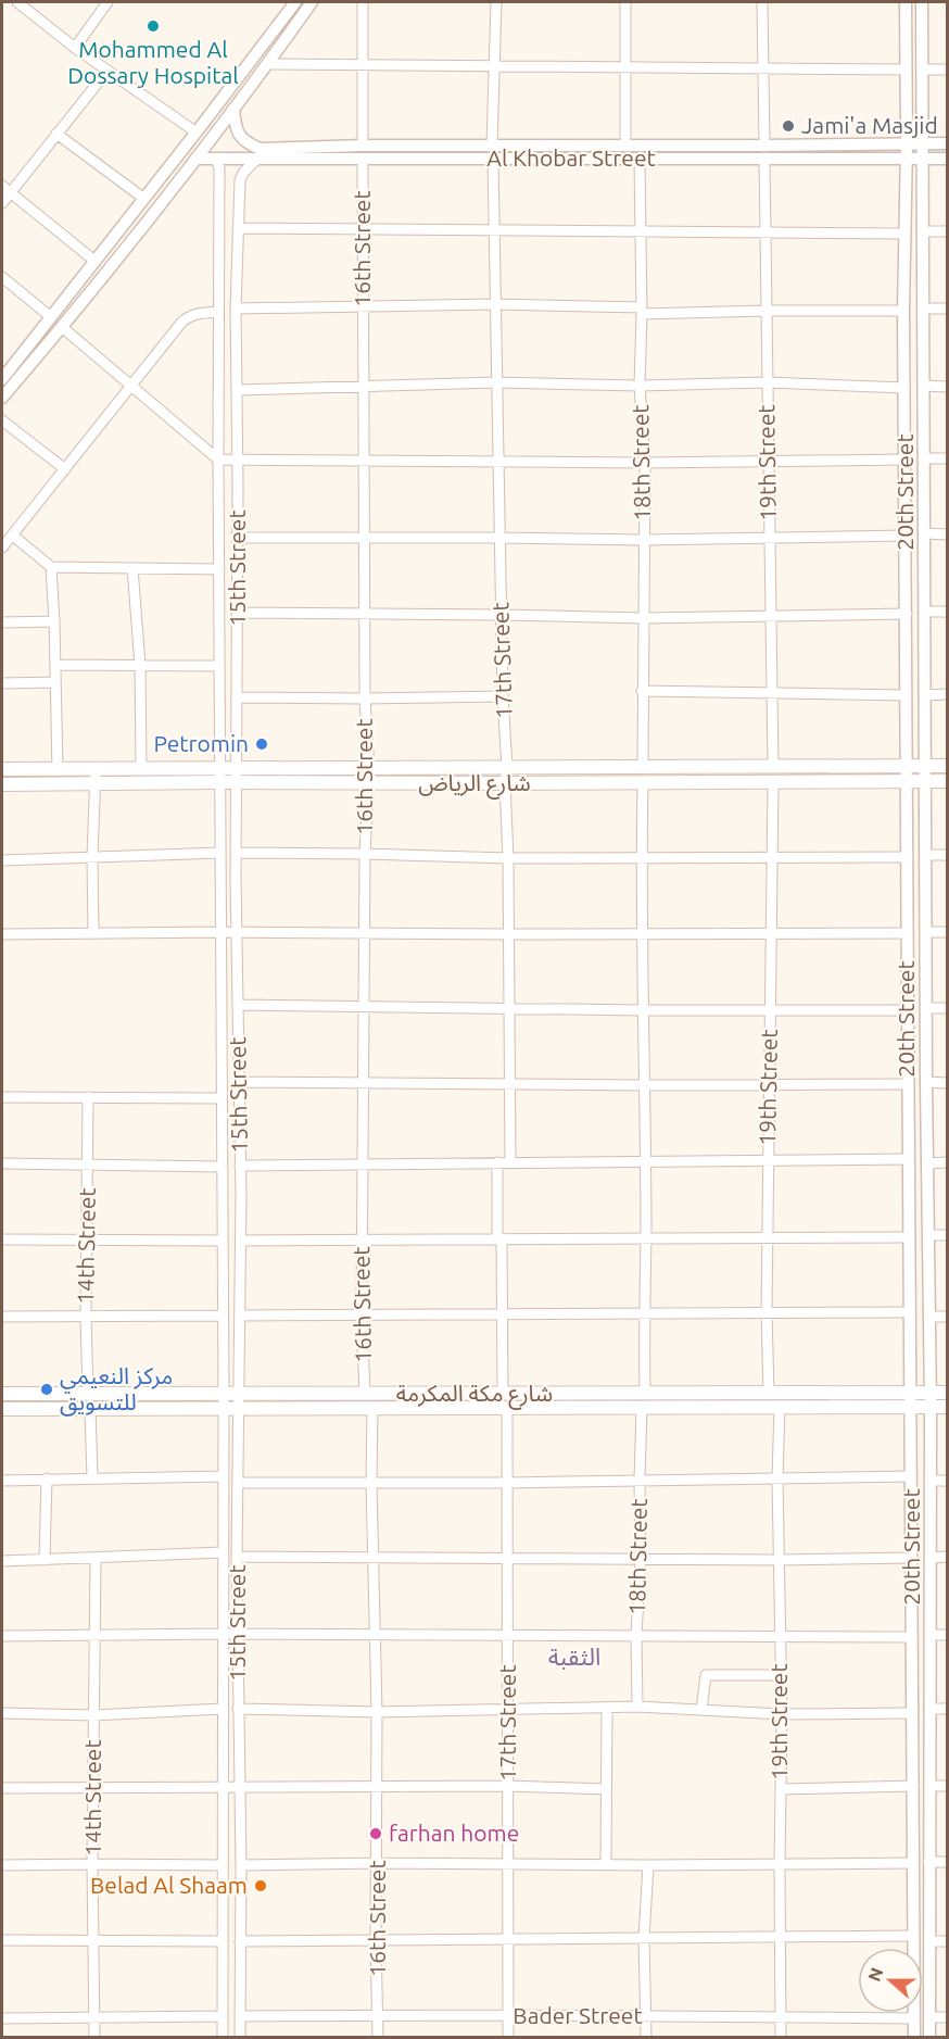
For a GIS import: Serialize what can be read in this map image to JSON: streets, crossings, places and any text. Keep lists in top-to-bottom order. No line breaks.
{"streets":{"main road":["شارع الرياض","شارع مكة المكرمة"],"street":["Al Khobar Street","16th Street","18th Street","19th Street","20th Street","15th Street","17th Street","14th Street","Bader Street"]},"crossings":[["Al Khobar Street","16th Street"],["Al Khobar Street","18th Street"],["Al Khobar Street","19th Street"],["Al Khobar Street","20th Street"],["Al Khobar Street","15th Street"],["Al Khobar Street","17th Street"],["16th Street","شارع الرياض"],["16th Street","شارع مكة المكرمة"],["16th Street","Bader Street"],["18th Street","شارع الرياض"],["18th Street","شارع مكة المكرمة"],["19th Street","شارع الرياض"],["19th Street","شارع مكة المكرمة"],["19th Street","Bader Street"],["20th Street","شارع الرياض"],["20th Street","شارع مكة المكرمة"],["20th Street","Bader Street"],["15th Street","شارع الرياض"],["15th Street","شارع مكة المكرمة"],["15th Street","Bader Street"],["17th Street","شارع الرياض"],["17th Street","شارع مكة المكرمة"],["17th Street","Bader Street"],["14th Street","شارع مكة المكرمة"]],"districts":["الثقبة"],"places":["Mohammed Al Dossary Hospital","Jami'a Masjid","Petromin","مركز النعيمي للتسويق","farhan home","Belad Al Shaam"],"north":"left"}
